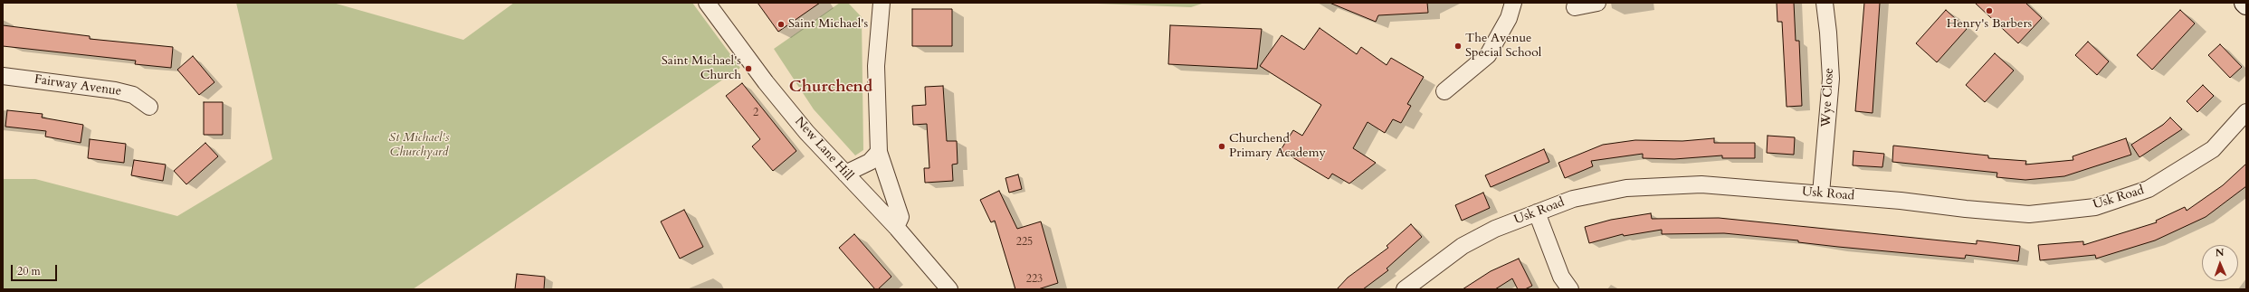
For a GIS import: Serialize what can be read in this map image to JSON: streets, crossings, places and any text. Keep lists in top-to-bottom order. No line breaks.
{"streets":{"street":["Fairway Avenue","Wye Close","New Lane Hill","Usk Road"]},"crossings":[["Wye Close","Usk Road"]],"districts":["Churchend"],"parks":["St Michael's Churchyard"],"places":["Henry's Barbers","Saint Michael's","The Avenue Special School","Saint Michael's Church","Churchend Primary Academy"],"house_numbers":["2","225","223"],"scale_bar":"20 m","north":"top"}
